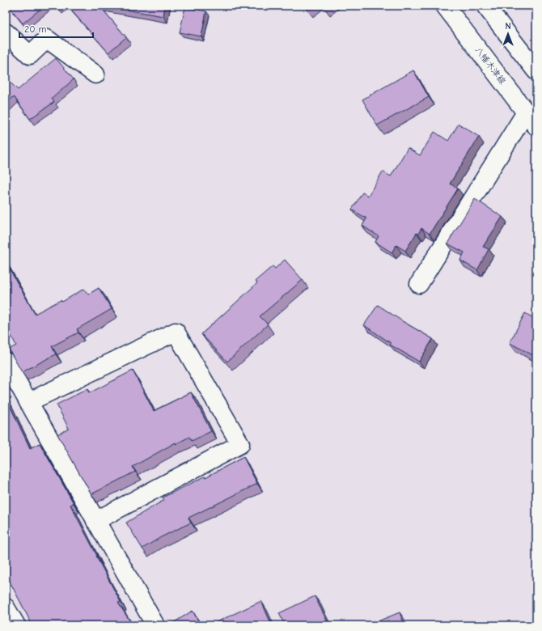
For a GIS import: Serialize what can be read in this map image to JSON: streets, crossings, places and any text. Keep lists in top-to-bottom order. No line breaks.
{"streets":{"street":["八幡木津線"]},"scale_bar":"20 m","north":"top"}
